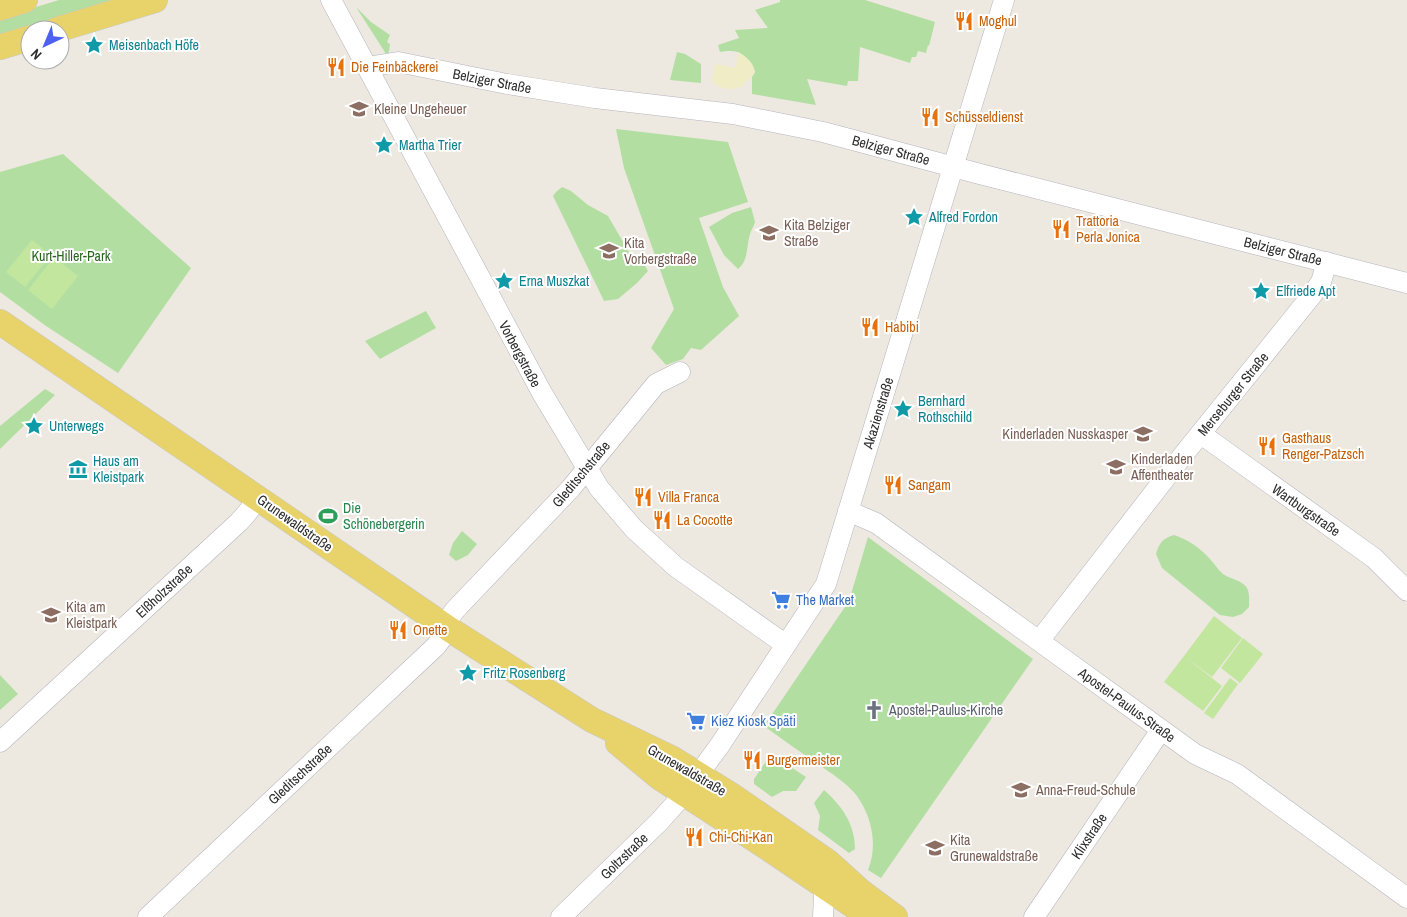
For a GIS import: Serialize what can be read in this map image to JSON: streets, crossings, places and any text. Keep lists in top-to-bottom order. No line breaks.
{"streets":{"main road":["Grunewaldstraße"],"street":["Belziger Straße","Vorbergstraße","Merseburger Straße","Akazienstraße","Gleditschstraße","Wartburgstraße","Elßholzstraße","Apostel-Paulus-Straße","Klixstraße","Goltzstraße"]},"crossings":[["Belziger Straße","Vorbergstraße"],["Belziger Straße","Merseburger Straße"],["Belziger Straße","Akazienstraße"],["Vorbergstraße","Akazienstraße"],["Vorbergstraße","Gleditschstraße"],["Merseburger Straße","Wartburgstraße"],["Merseburger Straße","Apostel-Paulus-Straße"],["Akazienstraße","Grunewaldstraße"],["Akazienstraße","Apostel-Paulus-Straße"],["Akazienstraße","Goltzstraße"],["Gleditschstraße","Grunewaldstraße"],["Grunewaldstraße","Elßholzstraße"],["Grunewaldstraße","Goltzstraße"],["Apostel-Paulus-Straße","Klixstraße"]],"parks":["Kurt-Hiller-Park"],"places":{"restaurant":["Moghul","Die Feinbäckerei","Schüsseldienst","Trattoria Perla Jonica","Habibi","Gasthaus Renger-Patzsch","Sangam","Villa Franca","La Cocotte","Onette","Burgermeister","Chi-Chi-Kan"],"place":["Meisenbach Höfe","Martha Trier","Alfred Fordon","Erna Muszkat","Elfriede Apt","Bernhard Rothschild","Unterwegs","Fritz Rosenberg"],"school or university":["Kleine Ungeheuer","Kita Belziger Straße","Kita Vorbergstraße","Kinderladen Nusskasper","Kinderladen Affentheater","Kita am Kleistpark","Anna-Freud-Schule","Kita Grunewaldstraße"],"museum":["Haus am Kleistpark"],"sports":["Die Schönebergerin"],"supermarket":["The Market","Kiez Kiosk Späti"],"church":["Apostel-Paulus-Kirche"]},"north":"bottom left"}
